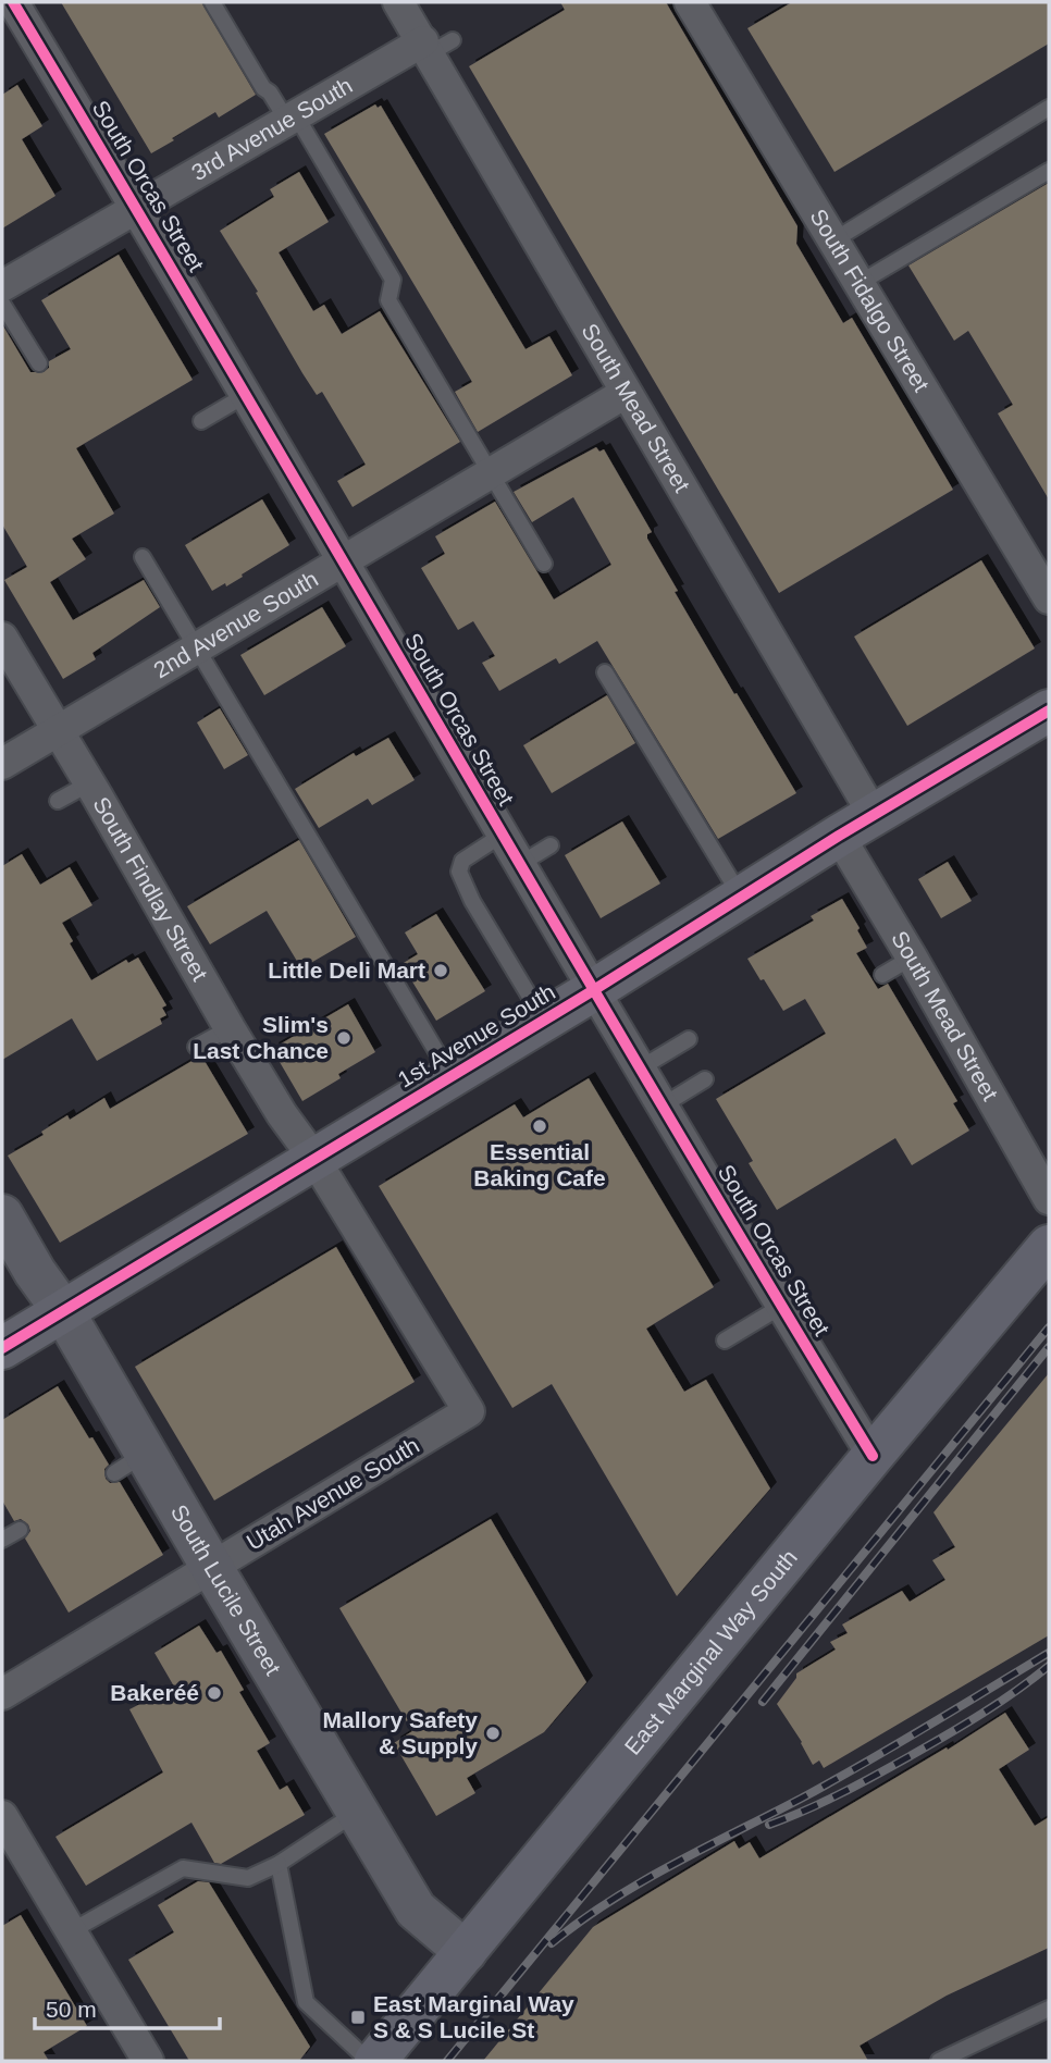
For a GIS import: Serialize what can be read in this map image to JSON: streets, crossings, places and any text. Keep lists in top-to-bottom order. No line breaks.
{"streets":{"highway":["East Marginal Way South"],"main road":["1st Avenue South"],"street":["3rd Avenue South","South Orcas Street","South Fidalgo Street","South Mead Street","2nd Avenue South","South Findlay Street","Utah Avenue South","South Lucile Street"]},"crossings":[["3rd Avenue South","South Orcas Street"],["3rd Avenue South","South Mead Street"],["South Orcas Street","2nd Avenue South"],["South Orcas Street","1st Avenue South"],["South Orcas Street","East Marginal Way South"],["South Mead Street","2nd Avenue South"],["South Mead Street","1st Avenue South"],["2nd Avenue South","South Findlay Street"],["South Findlay Street","1st Avenue South"],["South Findlay Street","Utah Avenue South"],["1st Avenue South","South Lucile Street"],["Utah Avenue South","South Lucile Street"],["South Lucile Street","East Marginal Way South"]],"places":{"other":["Little Deli Mart","Slim's Last Chance","Essential Baking Cafe","Bakeréé","Mallory Safety & Supply"],"transit":["East Marginal Way S & S Lucile St"]},"scale_bar":"50 m"}
